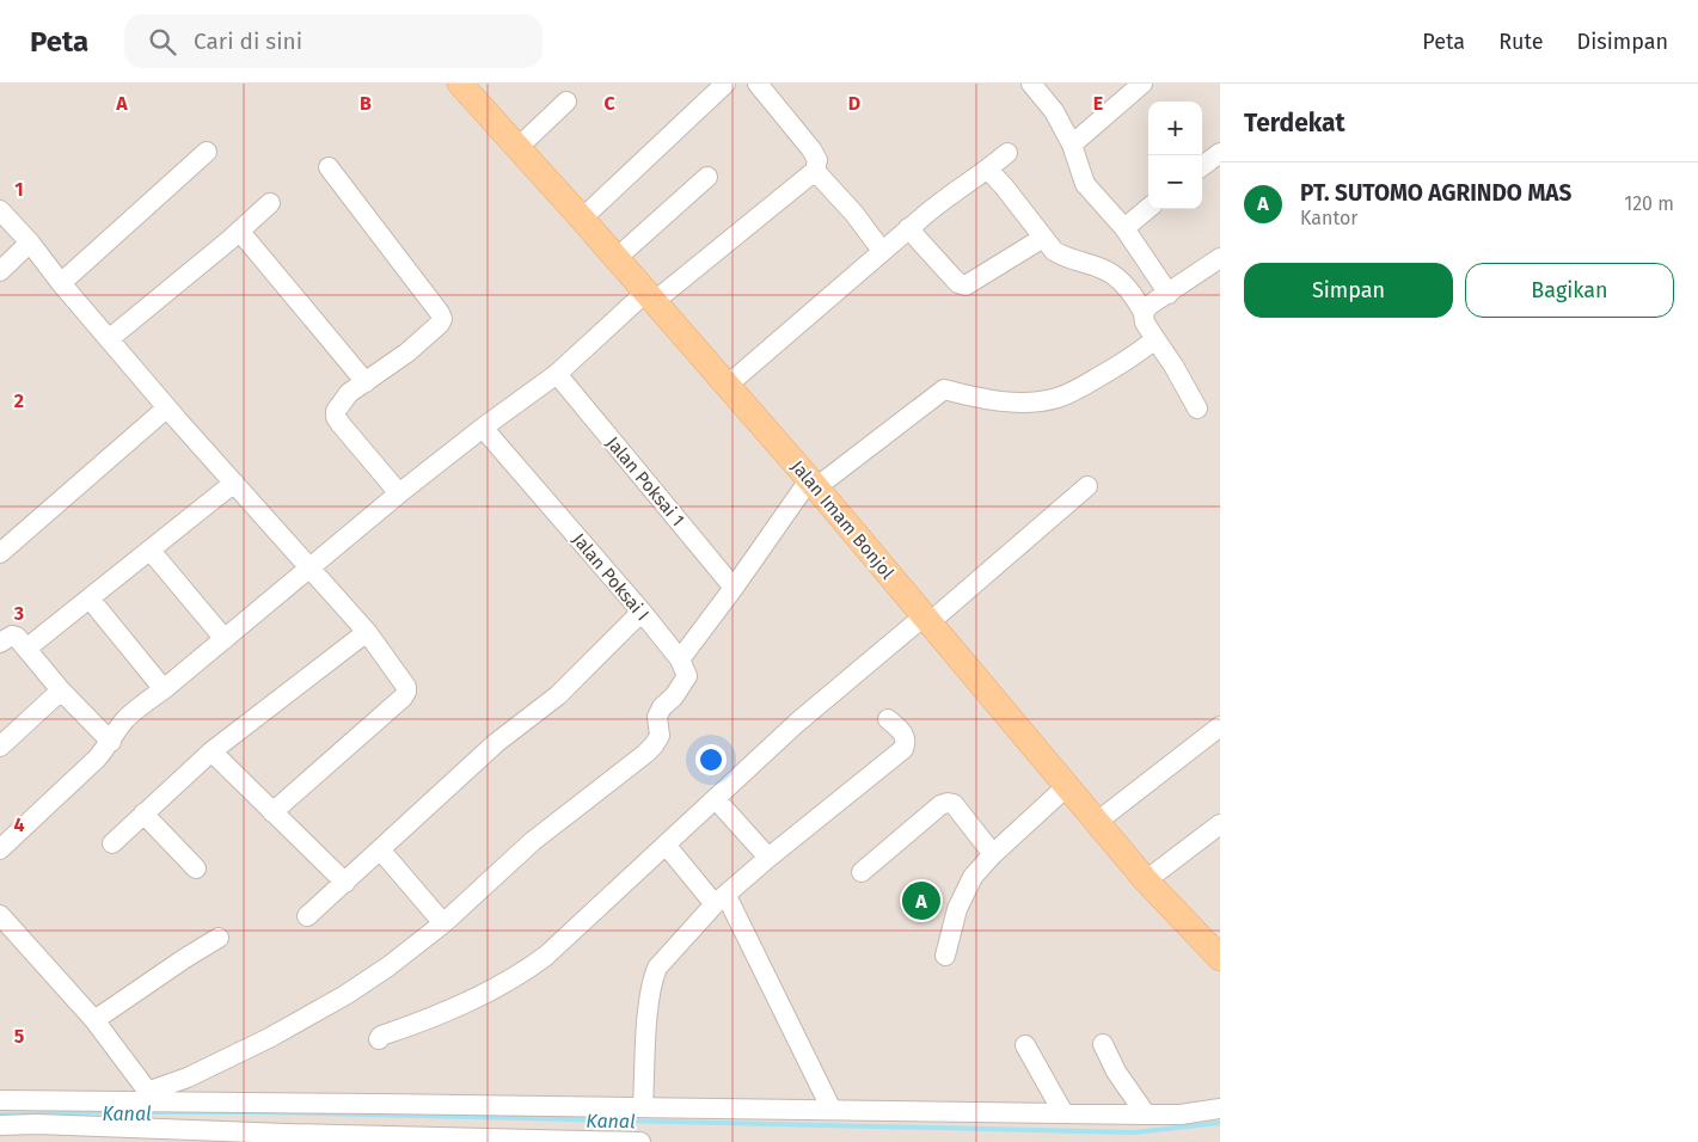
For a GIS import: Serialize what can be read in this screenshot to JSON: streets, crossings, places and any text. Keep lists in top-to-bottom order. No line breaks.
{"streets":{"main road":["Jalan Imam Bonjol"],"street":["Jalan Poksai 1","Jalan Poksai I"]},"water":["Kanal"],"page":{"header":"Peta","search":"Cari di sini","nav":["Peta","Rute","Disimpan"],"heading":"Terdekat","map_buttons":["+","−"],"list":[{"mark":"A","name":"PT. SUTOMO AGRINDO MAS","note":"Kantor","value":"120 m"}],"buttons":["Simpan","Bagikan"],"pins":"A"},"grid":{"columns":["A","B","C","D","E"],"rows":["1","2","3","4","5"]}}
